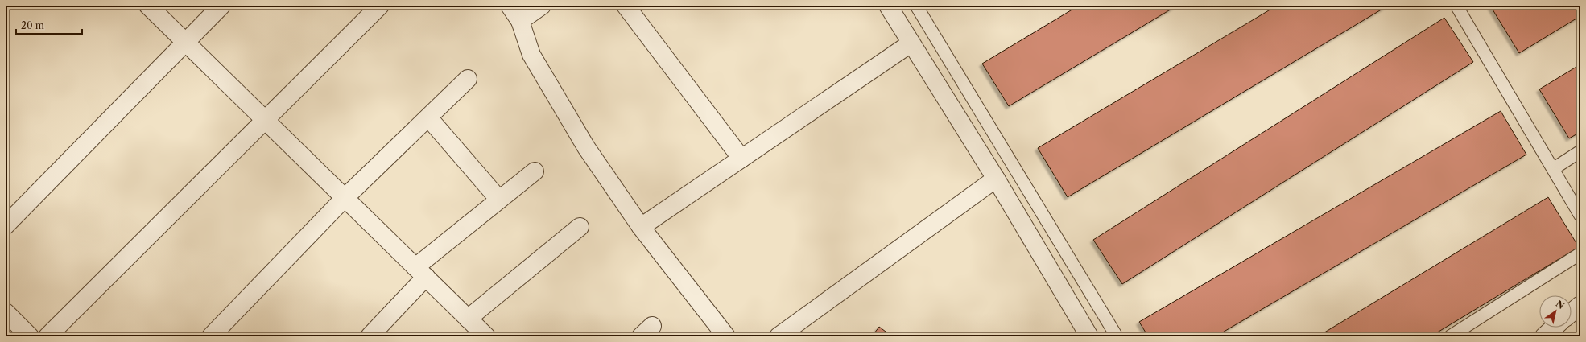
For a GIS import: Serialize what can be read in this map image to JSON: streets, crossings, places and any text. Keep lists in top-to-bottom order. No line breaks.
{"scale_bar":"20 m","north":"top right"}
